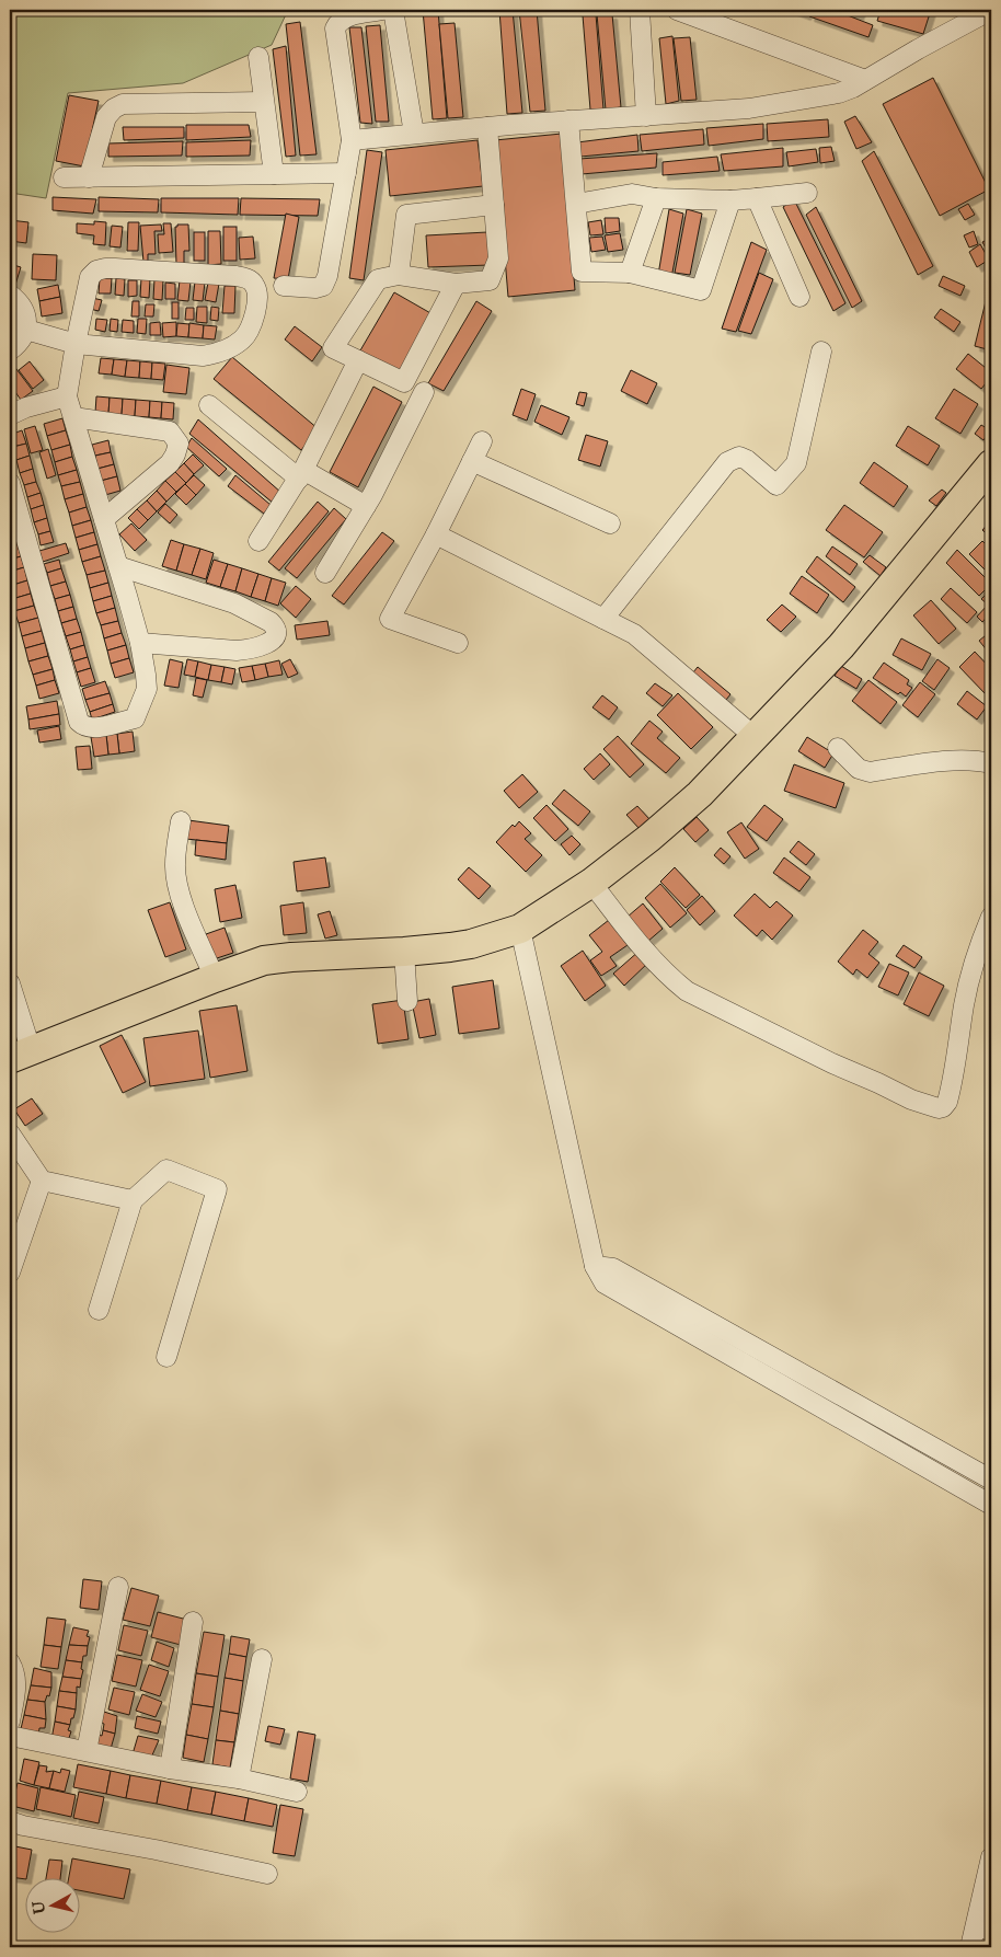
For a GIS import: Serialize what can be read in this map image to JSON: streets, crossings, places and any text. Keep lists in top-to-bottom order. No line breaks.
{"north":"left"}
